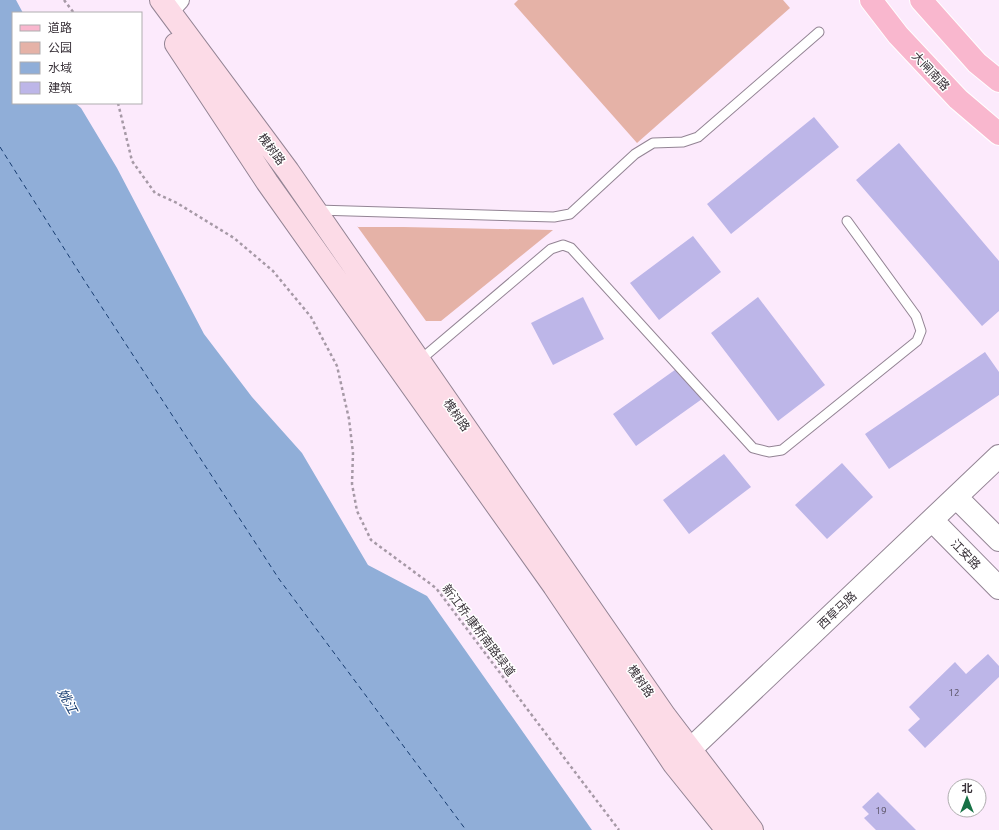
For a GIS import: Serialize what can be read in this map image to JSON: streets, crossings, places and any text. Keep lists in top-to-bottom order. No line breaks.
{"streets":{"main road":["大闸南路","槐树路"],"street":["江安路","西草马路"],"path":["新江桥-康桥南路绿道"]},"crossings":[["槐树路","西草马路"],["江安路","西草马路"]],"water":["姚江"],"house_numbers":["12","19"],"legend":["道路","公园","水域","建筑"],"north":"top"}
